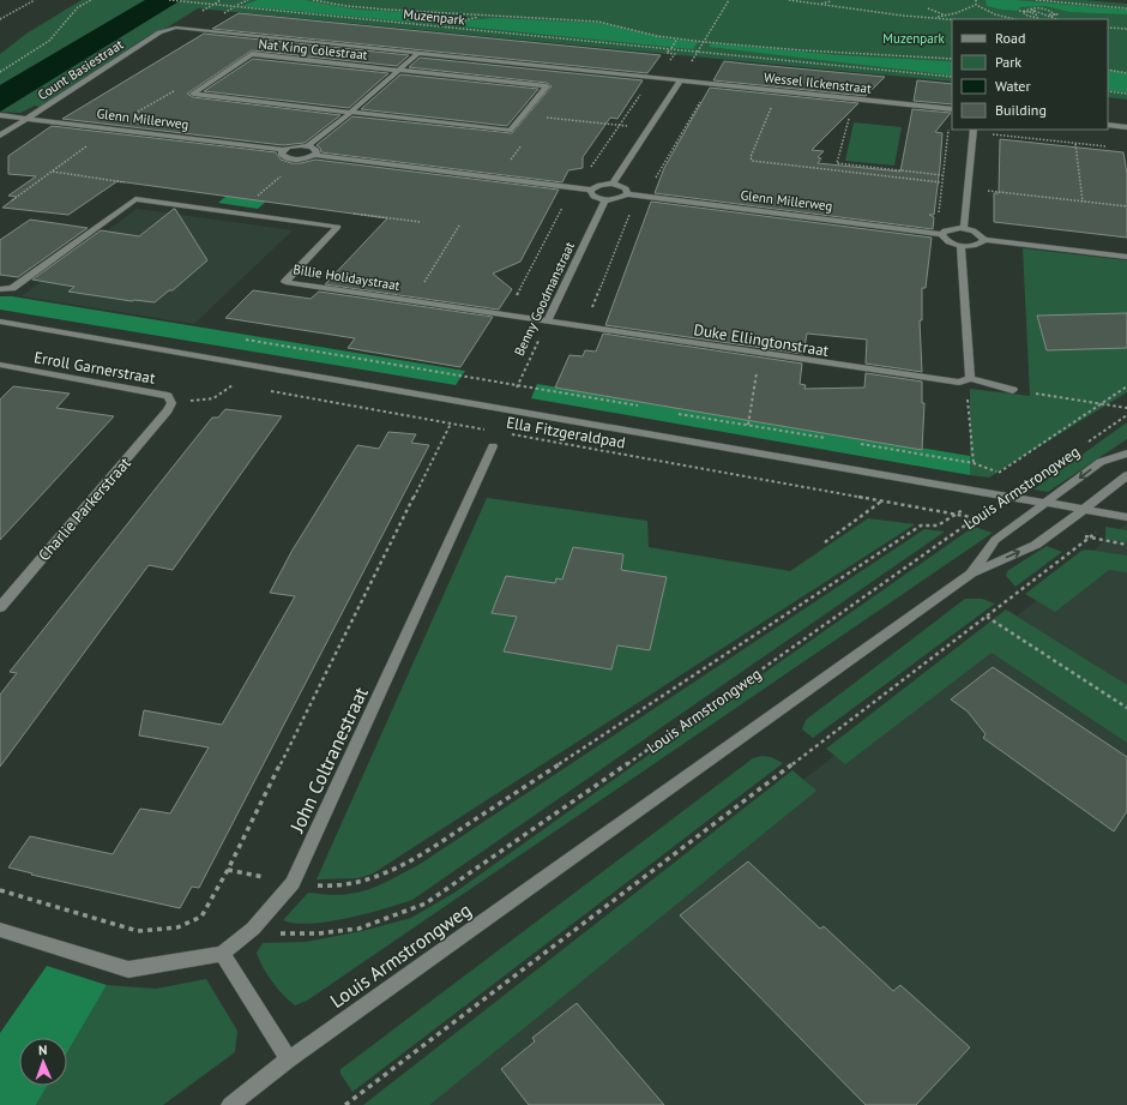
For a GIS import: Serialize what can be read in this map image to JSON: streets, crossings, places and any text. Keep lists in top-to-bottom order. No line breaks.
{"streets":{"street":["Nat King Colestraat","Count Basiestraat","Wessel Ilckenstraat","Glenn Millerweg","Billie Holidaystraat","Benny Goodmanstraat","Duke Ellingtonstraat","Erroll Garnerstraat","Louis Armstrongweg","Charlie Parkerstraat","John Coltranestraat"],"path":["Muzenpark","Ella Fitzgeraldpad"]},"crossings":[["Nat King Colestraat","Count Basiestraat"],["Nat King Colestraat","Wessel Ilckenstraat"],["Count Basiestraat","Glenn Millerweg"],["Billie Holidaystraat","Benny Goodmanstraat"],["Billie Holidaystraat","Duke Ellingtonstraat"],["Benny Goodmanstraat","Duke Ellingtonstraat"],["Erroll Garnerstraat","Charlie Parkerstraat"],["Ella Fitzgeraldpad","Louis Armstrongweg"],["Louis Armstrongweg","John Coltranestraat"]],"parks":["Muzenpark"],"legend":["Road","Park","Water","Building"],"north":"top"}
